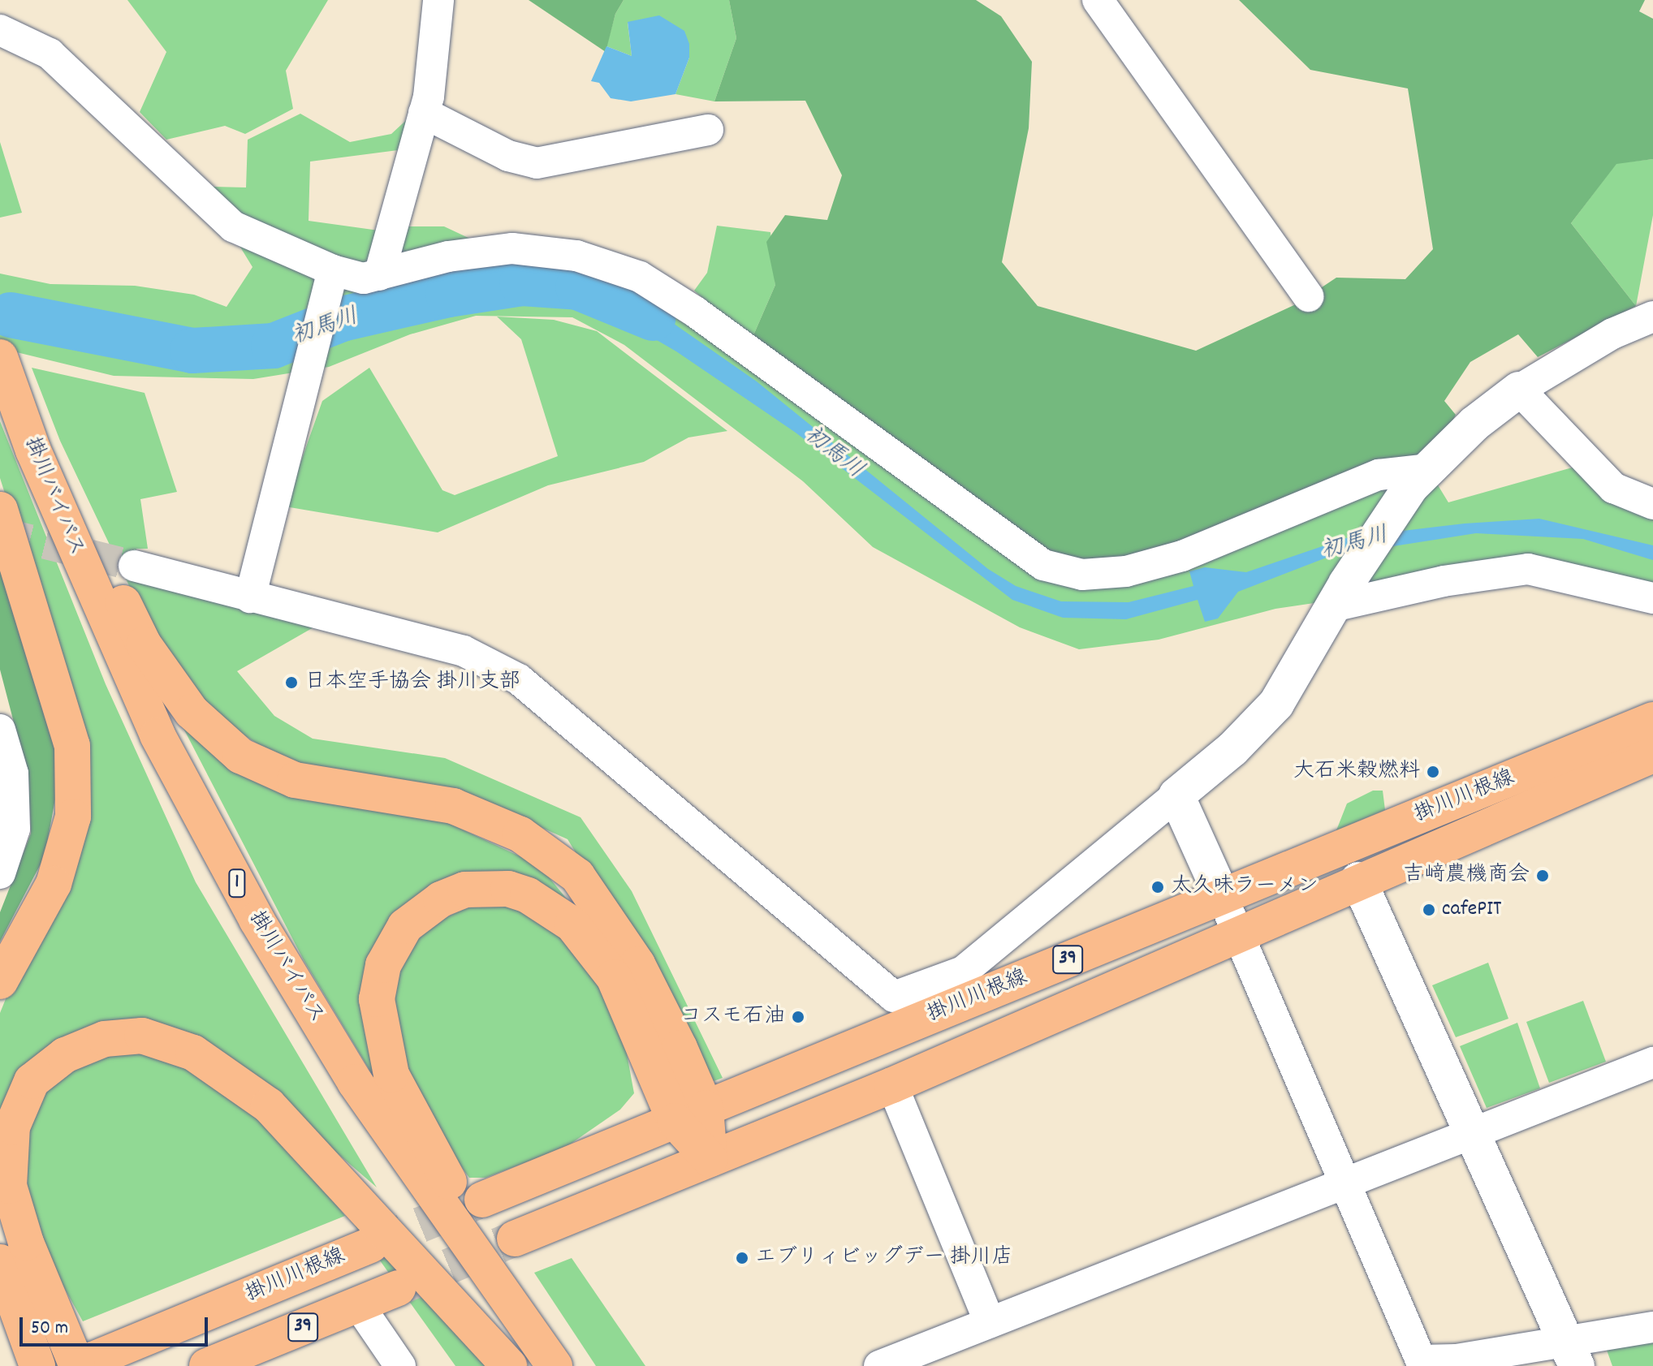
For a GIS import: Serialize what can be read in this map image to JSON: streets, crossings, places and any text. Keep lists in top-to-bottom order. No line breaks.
{"streets":{"main road":["掛川バイパス","掛川川根線","1","39"]},"water":["初馬川"],"places":["日本空手協会 掛川支部","大石米穀燃料","吉﨑農機商会","太久味ラーメン","cafePIT","コスモ石油","エブリィビッグデー 掛川店"],"scale_bar":"50 m"}
